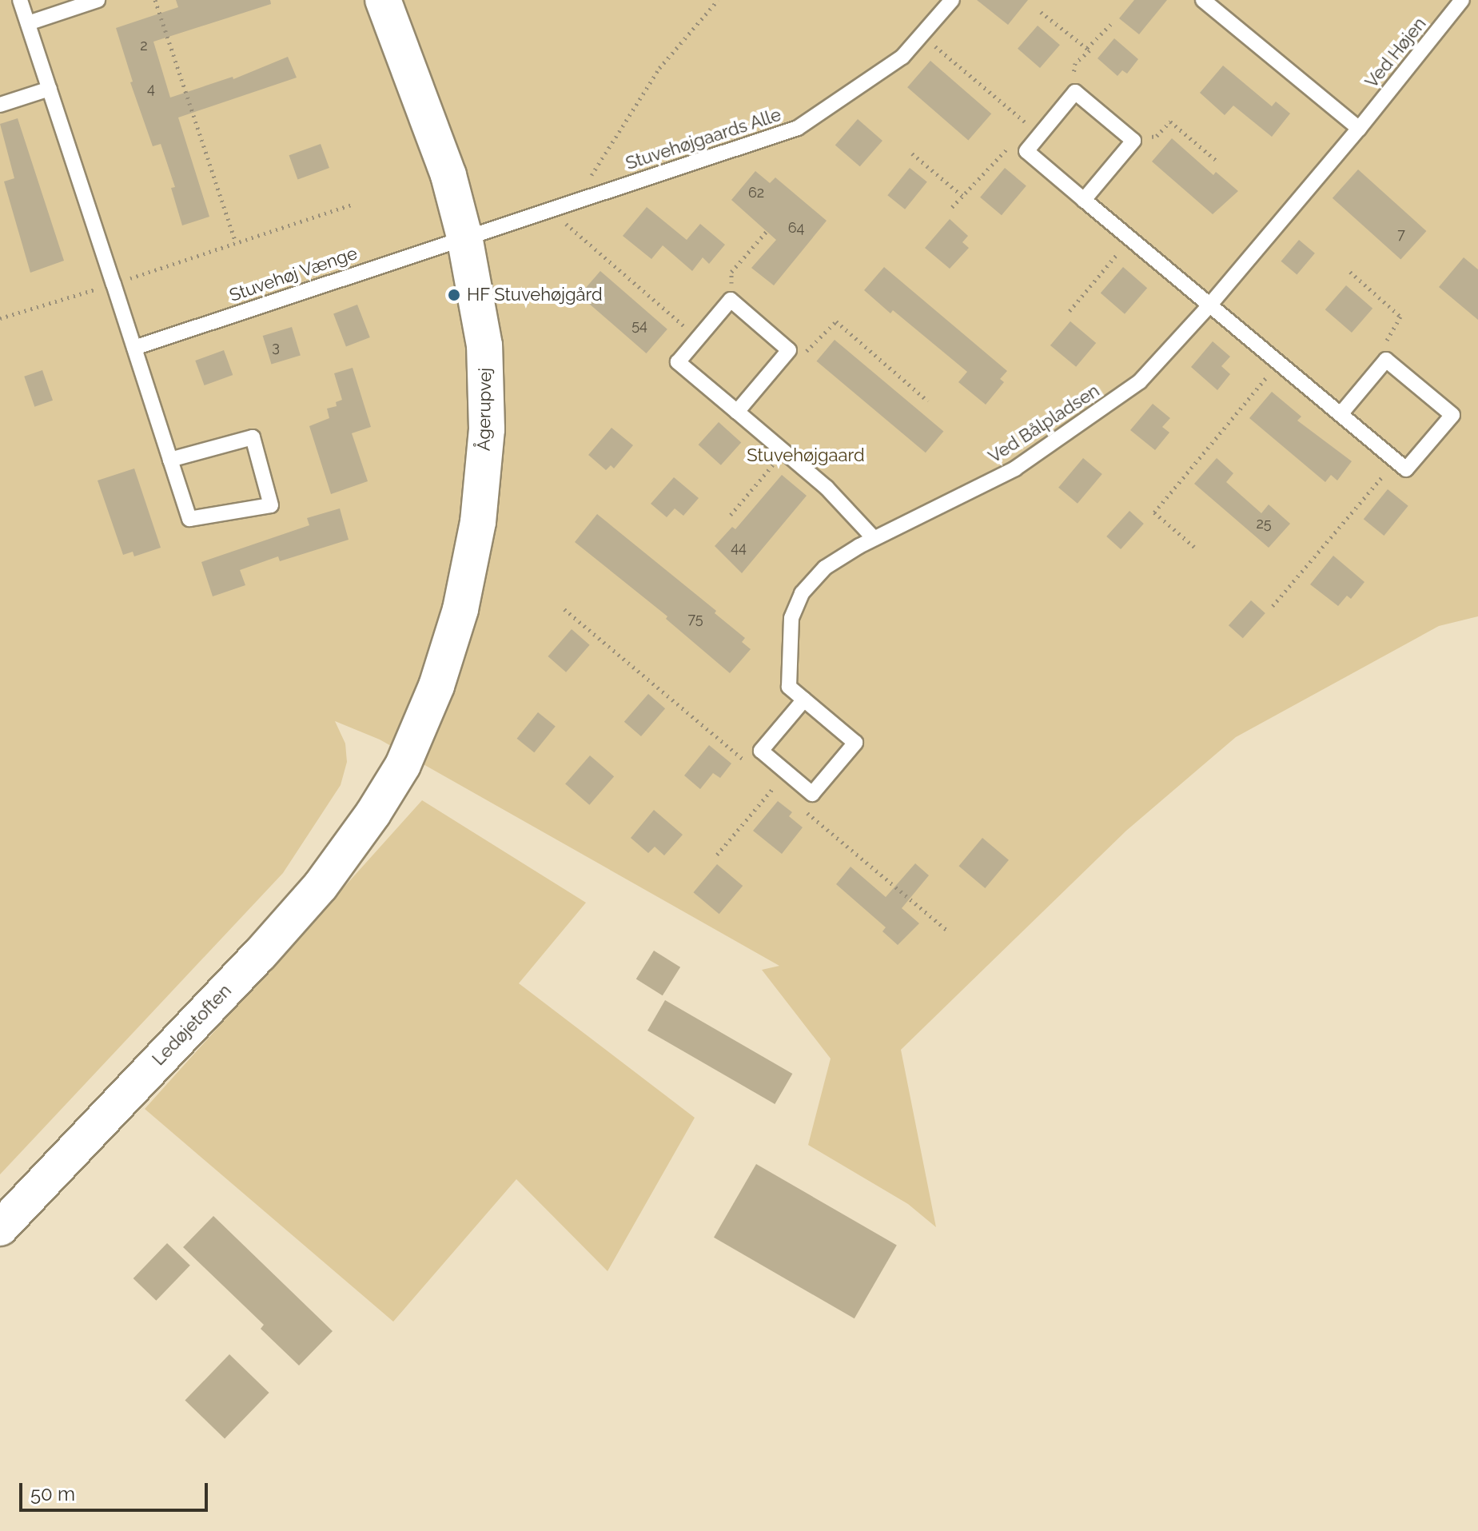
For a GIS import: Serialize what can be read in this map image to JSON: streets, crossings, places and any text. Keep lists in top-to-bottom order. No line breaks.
{"streets":{"street":["Ågerupvej","Ledøjetoften"],"lane":["Ved Højen","Stuvehøjgaards Alle","Stuvehøj Vænge","Ved Bålpladsen"]},"crossings":[["Ved Højen","Ved Bålpladsen"],["Stuvehøjgaards Alle","Stuvehøj Vænge"],["Stuvehøjgaards Alle","Ågerupvej"],["Stuvehøj Vænge","Ågerupvej"],["Ågerupvej","Ledøjetoften"]],"parks":["Stuvehøjgaard"],"places":["HF Stuvehøjgård"],"house_numbers":["2","4","62","64","7","54","3","25","44","75"],"scale_bar":"50 m"}
